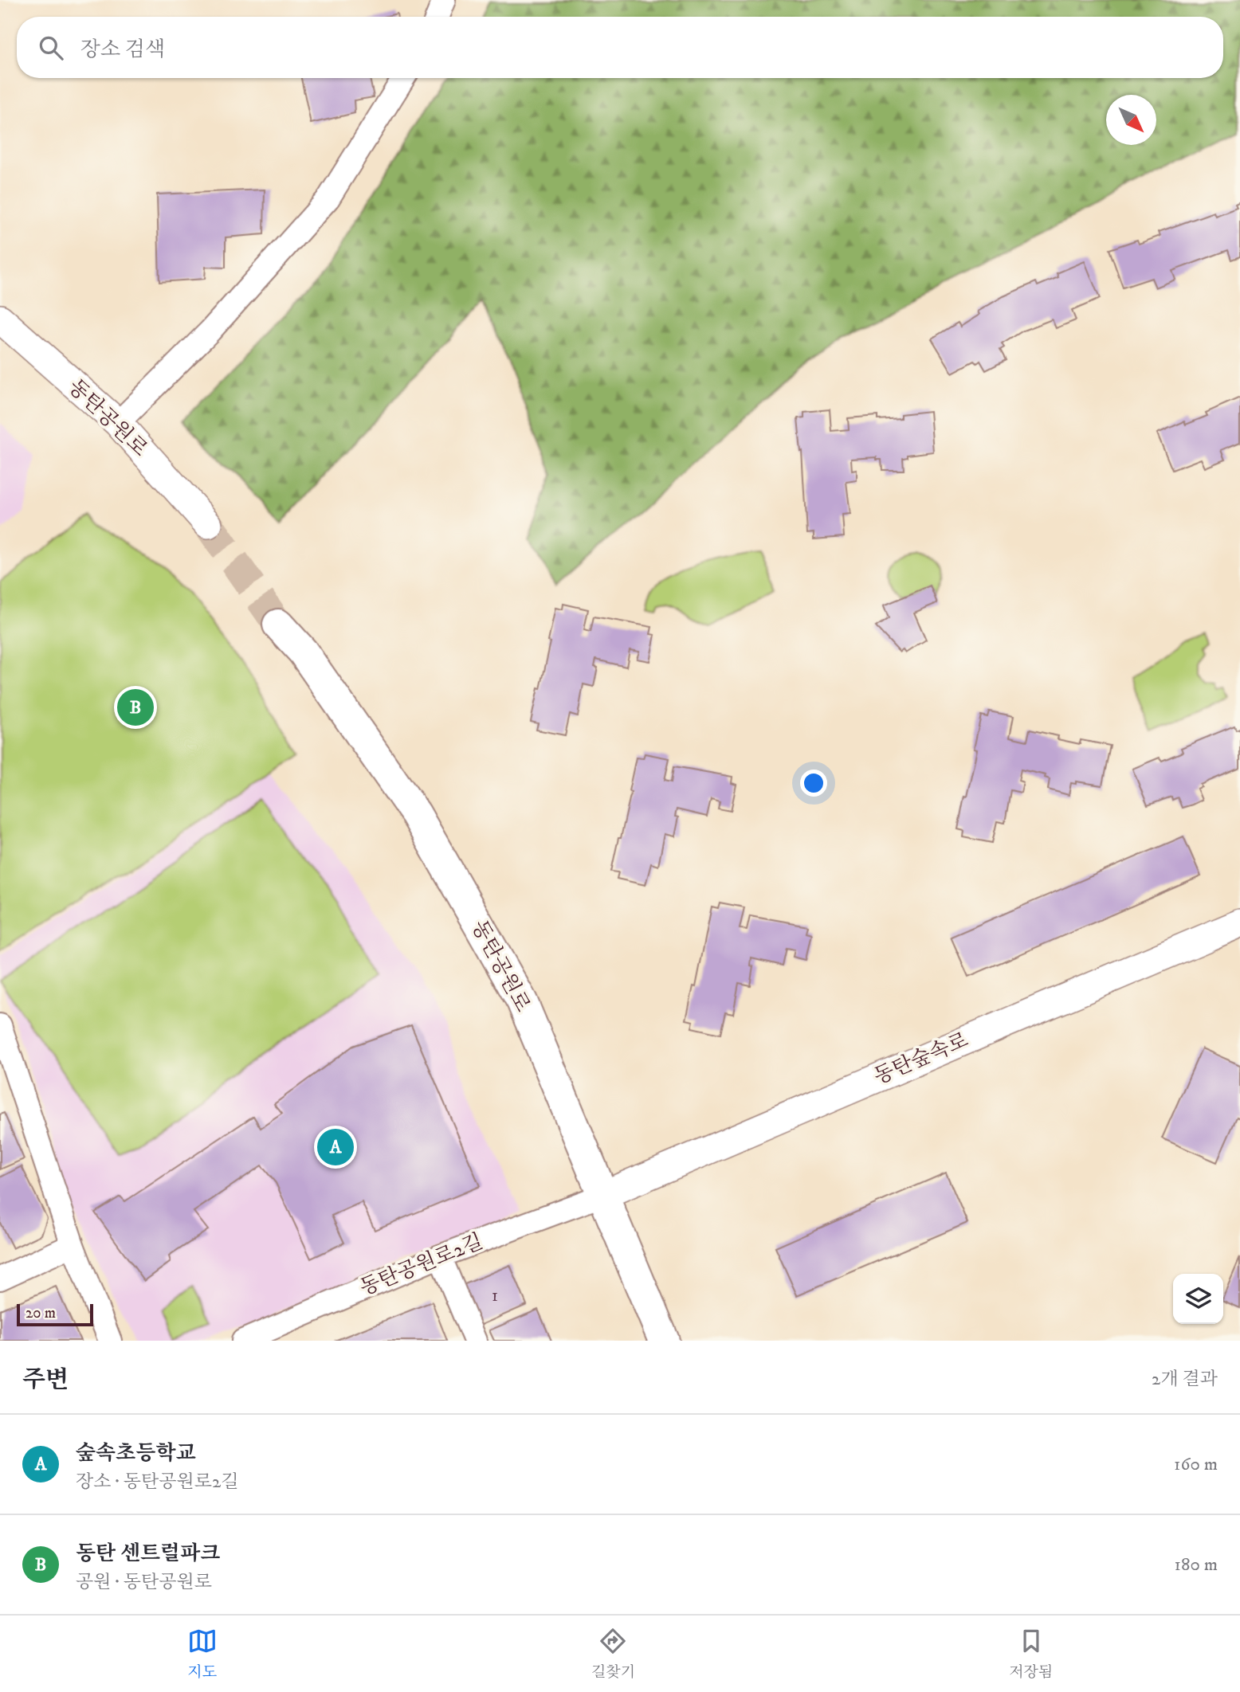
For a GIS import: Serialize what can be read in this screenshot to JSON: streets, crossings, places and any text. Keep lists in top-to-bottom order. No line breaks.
{"streets":{"main road":["동탄공원로"],"street":["동탄숲속로","동탄공원로2길"]},"crossings":[["동탄공원로","동탄숲속로"],["동탄공원로","동탄공원로2길"],["동탄숲속로","동탄공원로2길"]],"house_numbers":["1"],"scale_bar":"20 m","north":"bottom right","page":{"search":"장소 검색","pins":["B","A"],"scale":"20 m","heading":["주변","2개 결과"],"list":[{"mark":"A","name":"숲속초등학교","note":"장소 · 동탄공원로2길","value":"160 m"},{"mark":"B","name":"동탄 센트럴파크","note":"공원 · 동탄공원로","value":"180 m"}],"nav":["지도","길찾기","저장됨"]}}
